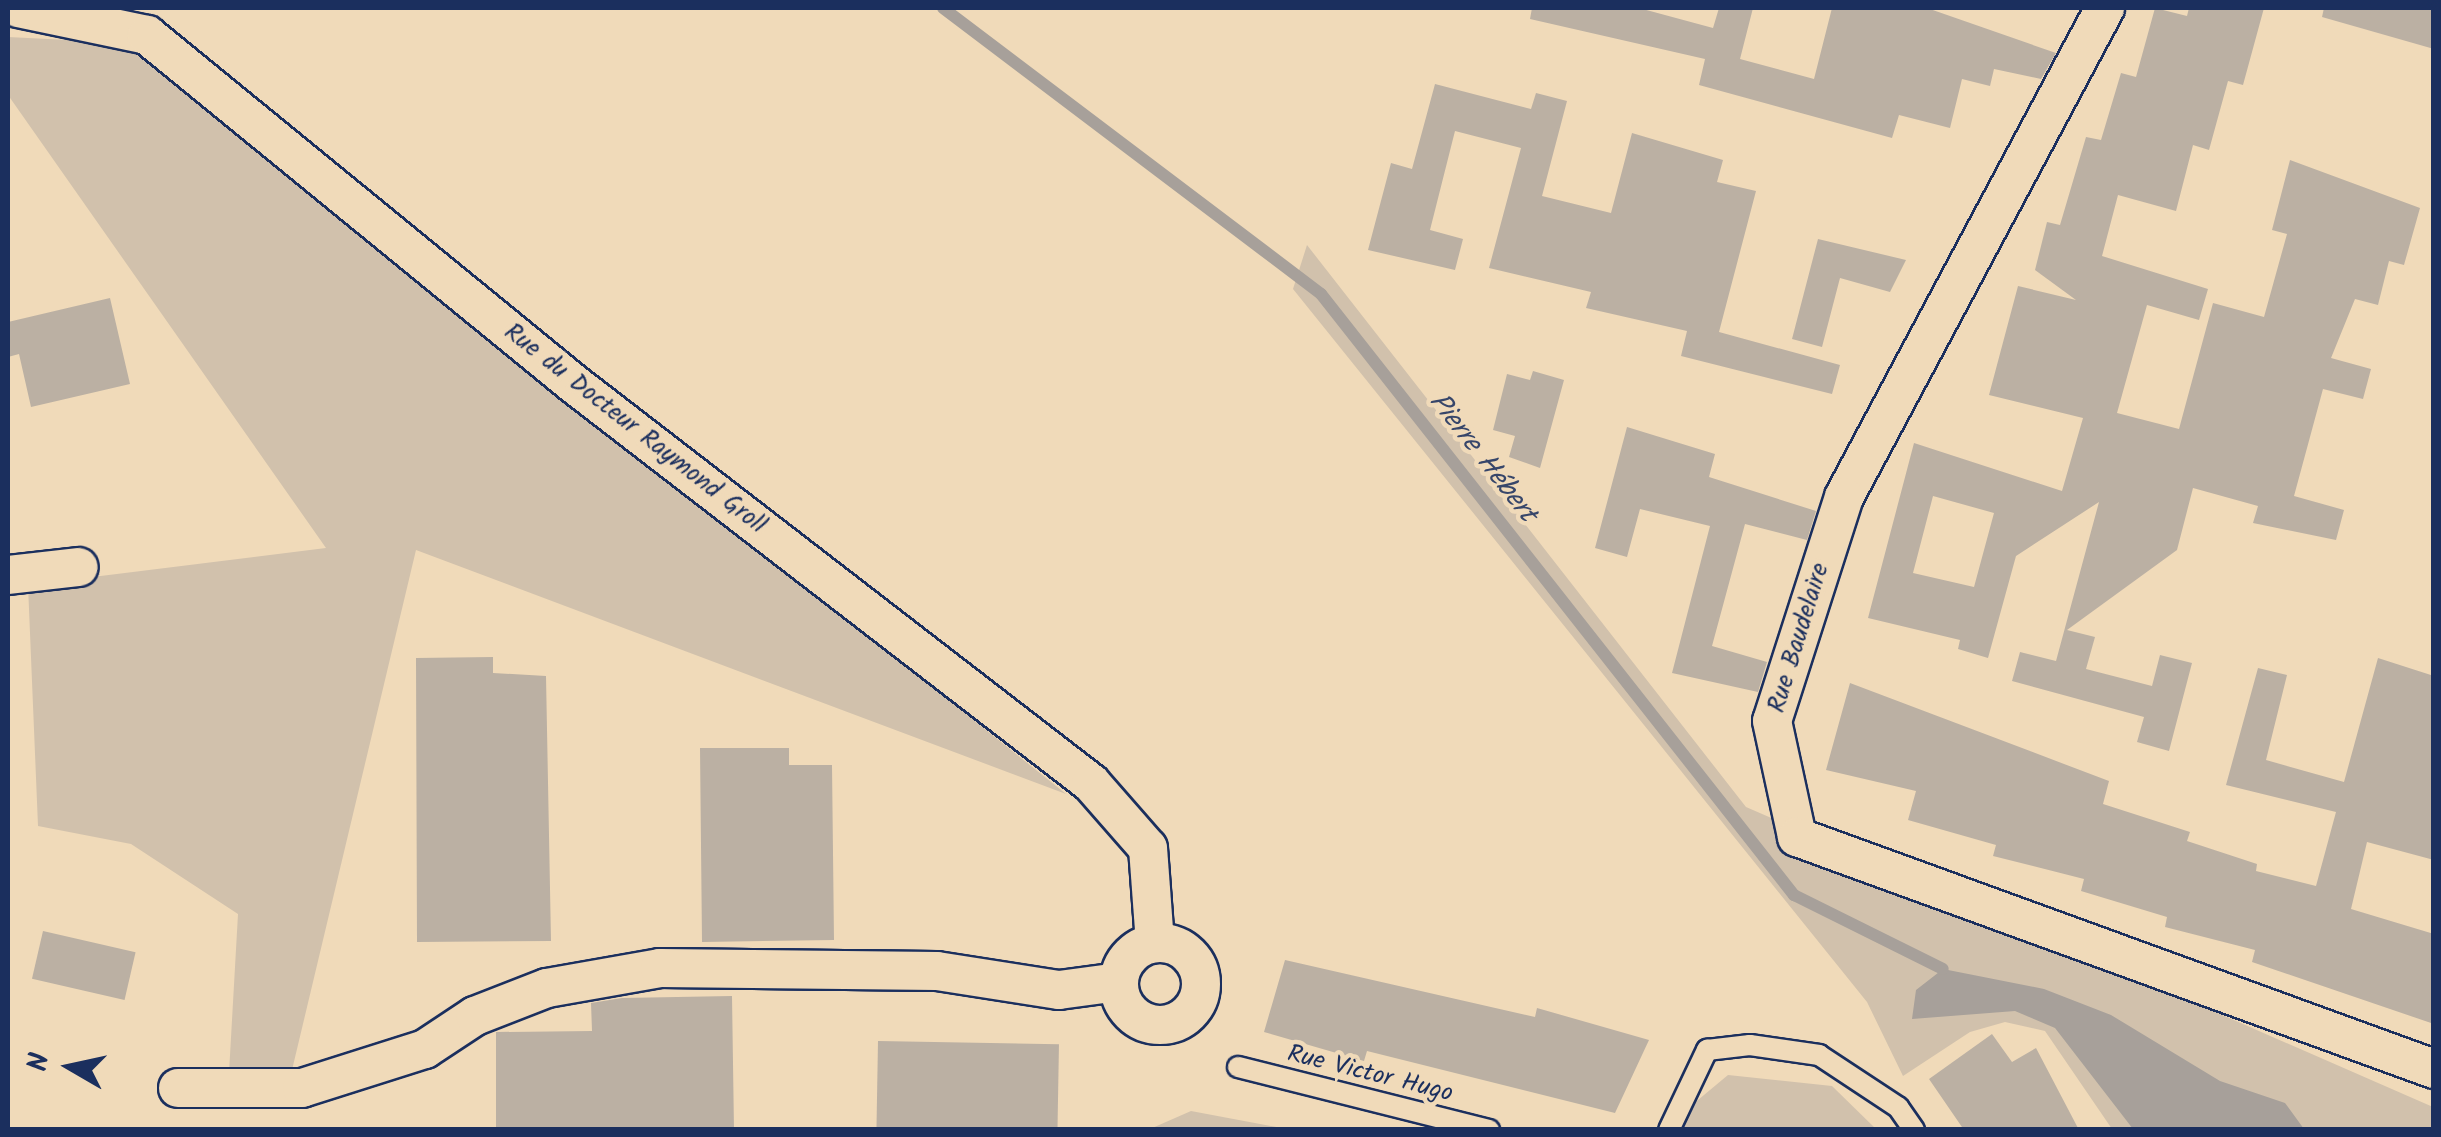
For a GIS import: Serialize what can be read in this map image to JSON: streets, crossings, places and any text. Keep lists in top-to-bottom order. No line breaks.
{"streets":{"street":["Rue du Docteur Raymond Groll","Rue Baudelaire"],"lane":["Rue Victor Hugo"]},"water":["Pierre Hébert"],"north":"left"}
